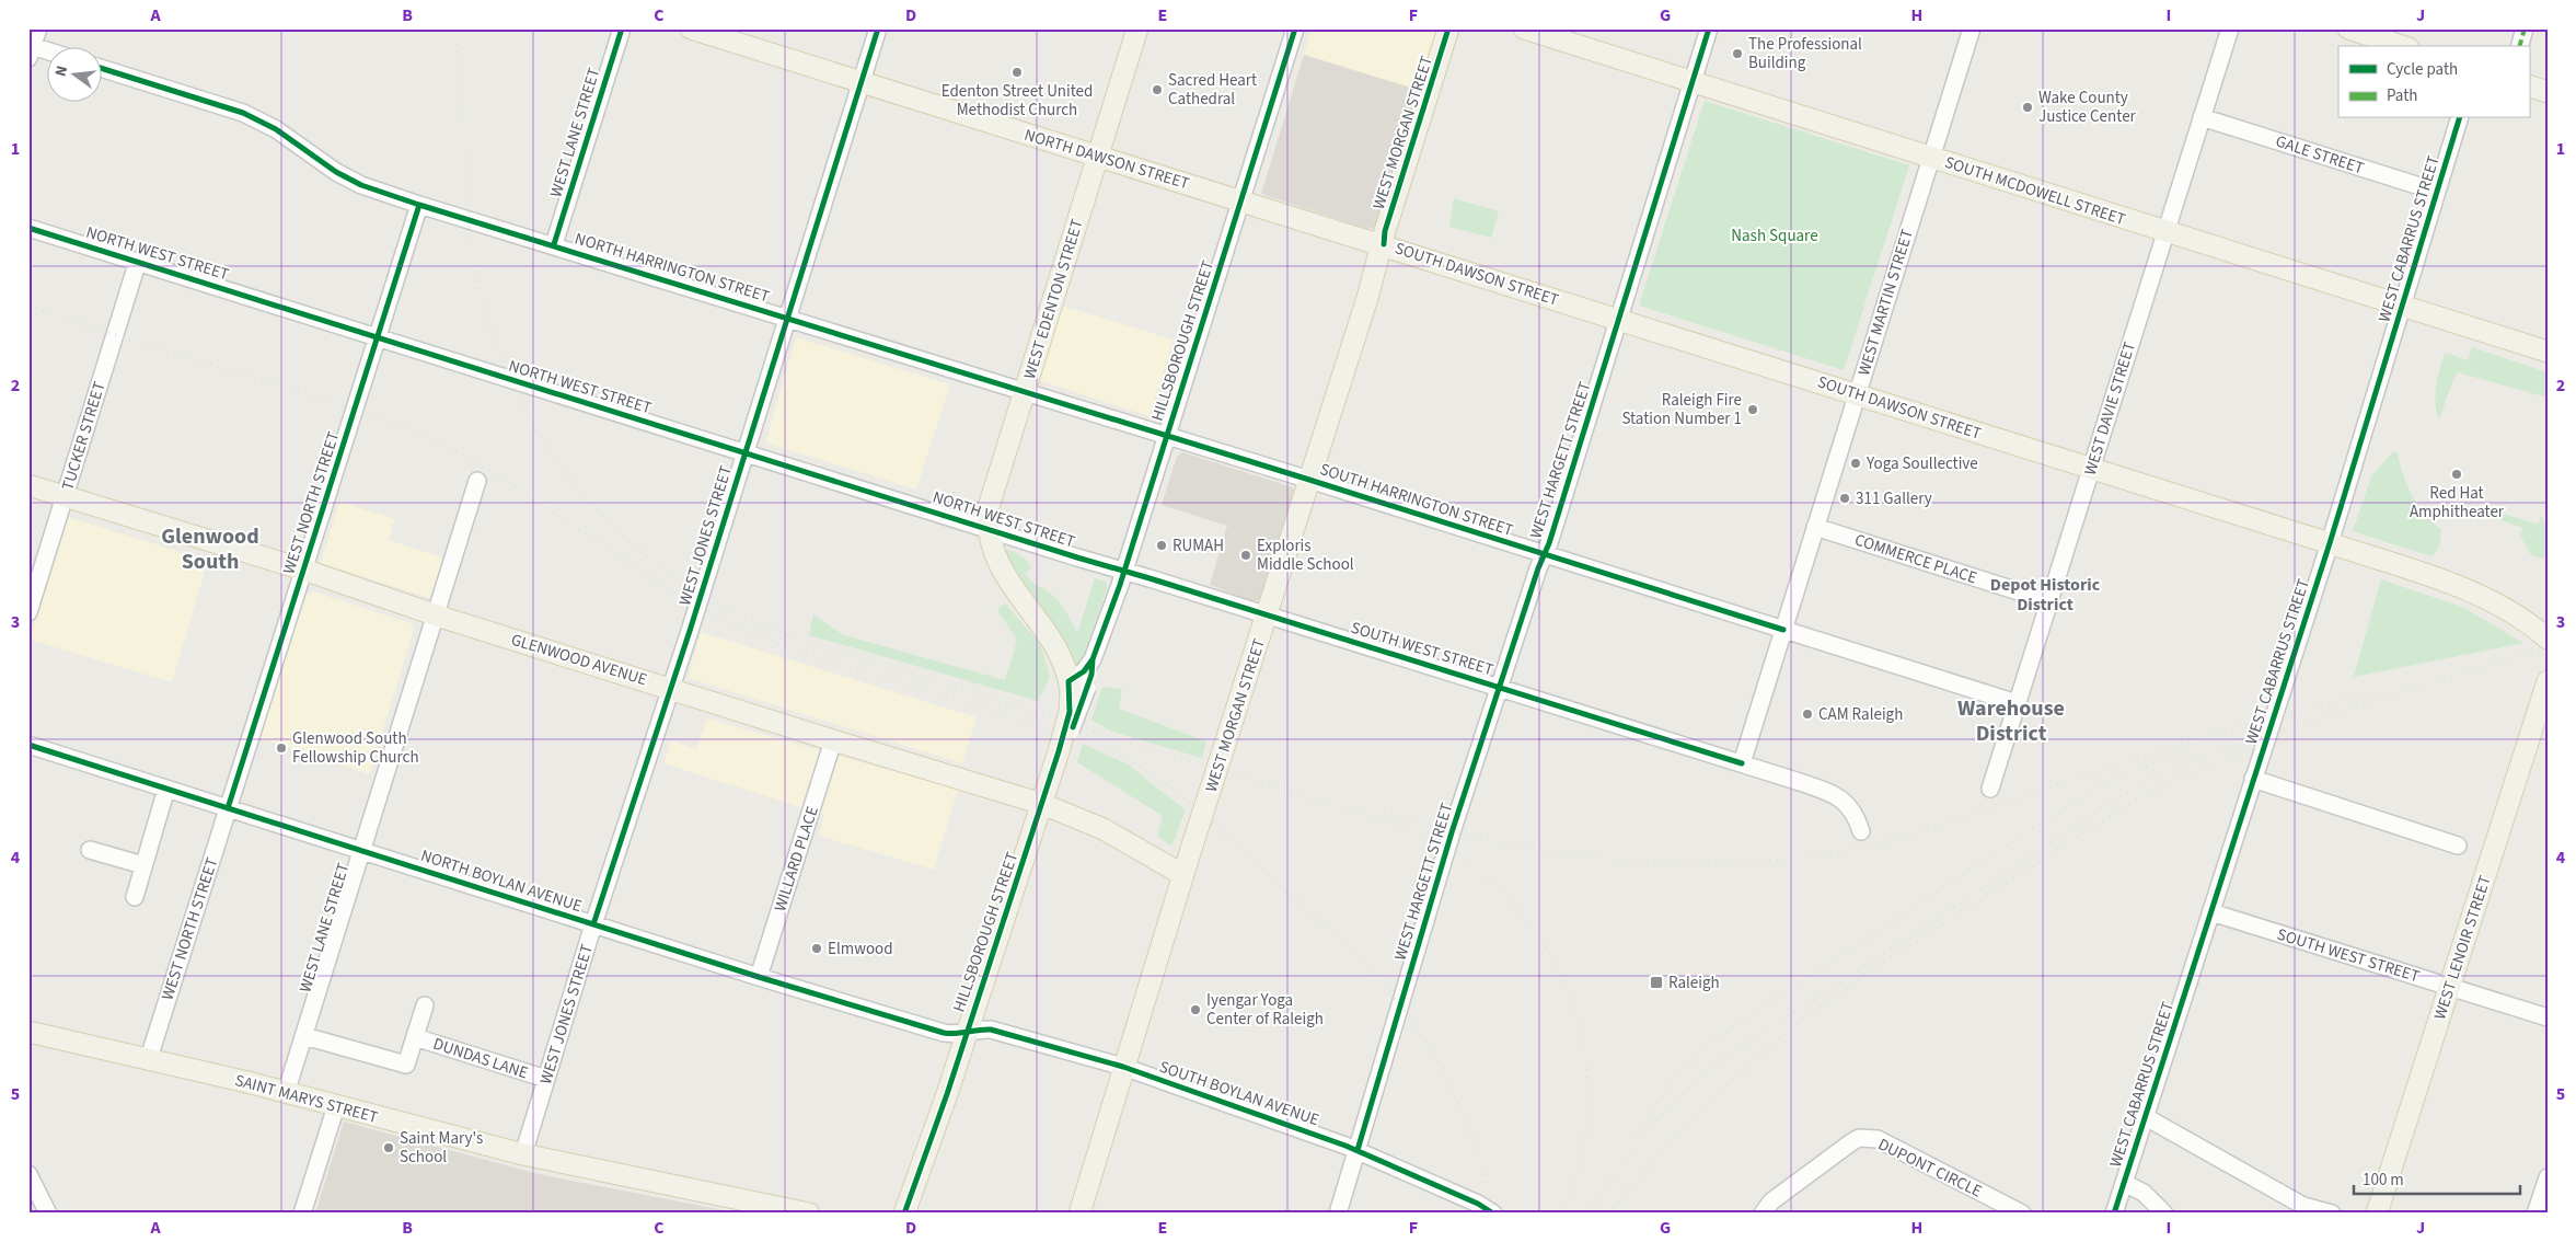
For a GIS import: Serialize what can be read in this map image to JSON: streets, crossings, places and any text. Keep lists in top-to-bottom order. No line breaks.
{"streets":{"main road":["WEST MORGAN STREET","NORTH DAWSON STREET","SOUTH MCDOWELL STREET","SOUTH DAWSON STREET","WEST EDENTON STREET","HILLSBOROUGH STREET","GLENWOOD AVENUE","WEST LENOIR STREET","SAINT MARYS STREET"],"street":["WEST LANE STREET","GALE STREET","WEST CABARRUS STREET","NORTH WEST STREET","NORTH HARRINGTON STREET","WEST MARTIN STREET","WEST DAVIE STREET","TUCKER STREET","WEST HARGETT STREET","SOUTH HARRINGTON STREET","WEST NORTH STREET","WEST JONES STREET","COMMERCE PLACE","SOUTH WEST STREET","WILLARD PLACE","NORTH BOYLAN AVENUE","DUNDAS LANE","SOUTH BOYLAN AVENUE","DUPONT CIRCLE"]},"crossings":[["WEST LANE STREET","NORTH HARRINGTON STREET"],["WEST LANE STREET","GLENWOOD AVENUE"],["WEST LANE STREET","NORTH BOYLAN AVENUE"],["WEST LANE STREET","DUNDAS LANE"],["WEST LANE STREET","SAINT MARYS STREET"],["WEST MORGAN STREET","SOUTH DAWSON STREET"],["WEST MORGAN STREET","SOUTH HARRINGTON STREET"],["WEST MORGAN STREET","SOUTH WEST STREET"],["WEST MORGAN STREET","GLENWOOD AVENUE"],["WEST MORGAN STREET","SOUTH BOYLAN AVENUE"],["GALE STREET","WEST CABARRUS STREET"],["GALE STREET","WEST DAVIE STREET"],["NORTH DAWSON STREET","SOUTH DAWSON STREET"],["NORTH DAWSON STREET","WEST EDENTON STREET"],["NORTH DAWSON STREET","HILLSBOROUGH STREET"],["NORTH DAWSON STREET","WEST JONES STREET"],["SOUTH MCDOWELL STREET","WEST CABARRUS STREET"],["SOUTH MCDOWELL STREET","WEST MARTIN STREET"],["SOUTH MCDOWELL STREET","WEST DAVIE STREET"],["SOUTH MCDOWELL STREET","WEST HARGETT STREET"],["WEST CABARRUS STREET","SOUTH DAWSON STREET"],["WEST CABARRUS STREET","SOUTH WEST STREET"],["NORTH WEST STREET","WEST EDENTON STREET"],["NORTH WEST STREET","HILLSBOROUGH STREET"],["NORTH WEST STREET","TUCKER STREET"],["NORTH WEST STREET","WEST NORTH STREET"],["NORTH WEST STREET","WEST JONES STREET"],["NORTH WEST STREET","SOUTH WEST STREET"],["NORTH HARRINGTON STREET","WEST EDENTON STREET"],["NORTH HARRINGTON STREET","HILLSBOROUGH STREET"],["NORTH HARRINGTON STREET","SOUTH HARRINGTON STREET"],["NORTH HARRINGTON STREET","WEST NORTH STREET"],["NORTH HARRINGTON STREET","WEST JONES STREET"],["SOUTH DAWSON STREET","WEST MARTIN STREET"],["SOUTH DAWSON STREET","HILLSBOROUGH STREET"],["SOUTH DAWSON STREET","WEST DAVIE STREET"],["SOUTH DAWSON STREET","WEST HARGETT STREET"],["WEST EDENTON STREET","HILLSBOROUGH STREET"],["WEST MARTIN STREET","SOUTH HARRINGTON STREET"],["WEST MARTIN STREET","COMMERCE PLACE"],["WEST MARTIN STREET","SOUTH WEST STREET"],["HILLSBOROUGH STREET","SOUTH HARRINGTON STREET"],["HILLSBOROUGH STREET","SOUTH WEST STREET"],["HILLSBOROUGH STREET","GLENWOOD AVENUE"],["HILLSBOROUGH STREET","NORTH BOYLAN AVENUE"],["HILLSBOROUGH STREET","SOUTH BOYLAN AVENUE"],["WEST DAVIE STREET","SOUTH HARRINGTON STREET"],["WEST DAVIE STREET","COMMERCE PLACE"],["TUCKER STREET","GLENWOOD AVENUE"],["WEST HARGETT STREET","SOUTH HARRINGTON STREET"],["WEST HARGETT STREET","SOUTH WEST STREET"],["WEST HARGETT STREET","SOUTH BOYLAN AVENUE"],["WEST NORTH STREET","GLENWOOD AVENUE"],["WEST NORTH STREET","NORTH BOYLAN AVENUE"],["WEST NORTH STREET","SAINT MARYS STREET"],["WEST JONES STREET","GLENWOOD AVENUE"],["WEST JONES STREET","NORTH BOYLAN AVENUE"],["WEST JONES STREET","DUNDAS LANE"],["WEST JONES STREET","SAINT MARYS STREET"],["SOUTH WEST STREET","WEST LENOIR STREET"],["GLENWOOD AVENUE","WILLARD PLACE"],["WILLARD PLACE","NORTH BOYLAN AVENUE"],["NORTH BOYLAN AVENUE","SOUTH BOYLAN AVENUE"]],"districts":["Glenwood South","Depot Historic District","Warehouse District"],"parks":["Nash Square"],"places":{"other":["The Professional Building","Edenton Street United Methodist Church","Sacred Heart Cathedral","Wake County Justice Center","Raleigh Fire Station Number 1","Yoga Soullective","Red Hat Amphitheater","311 Gallery","RUMAH","Exploris Middle School","CAM Raleigh","Glenwood South Fellowship Church","Elmwood","Iyengar Yoga Center of Raleigh","Saint Mary's School"],"transit":["Raleigh"]},"legend":["Cycle path","Path"],"scale_bar":"100 m","north":"left","grid":{"columns":["A","B","C","D","E","F","G","H","I","J"],"rows":["1","2","3","4","5"]}}
